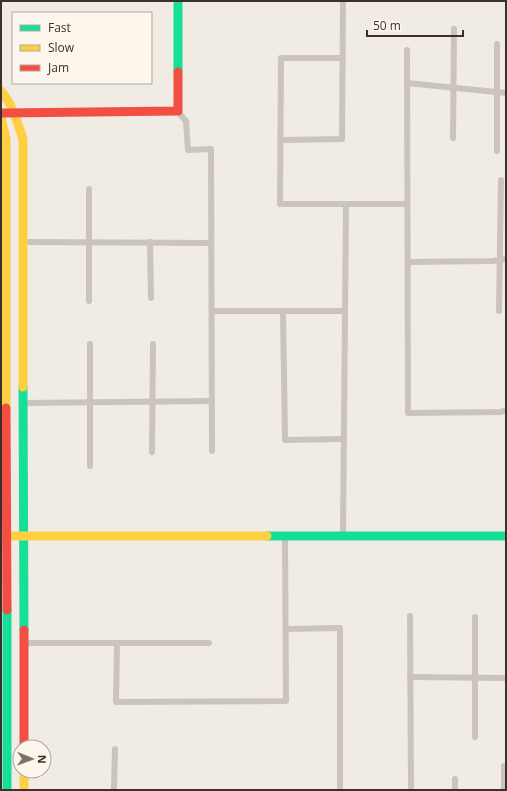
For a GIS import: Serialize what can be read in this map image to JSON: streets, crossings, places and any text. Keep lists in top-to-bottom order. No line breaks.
{"legend":["Fast","Slow","Jam"],"scale_bar":"50 m","north":"right"}
